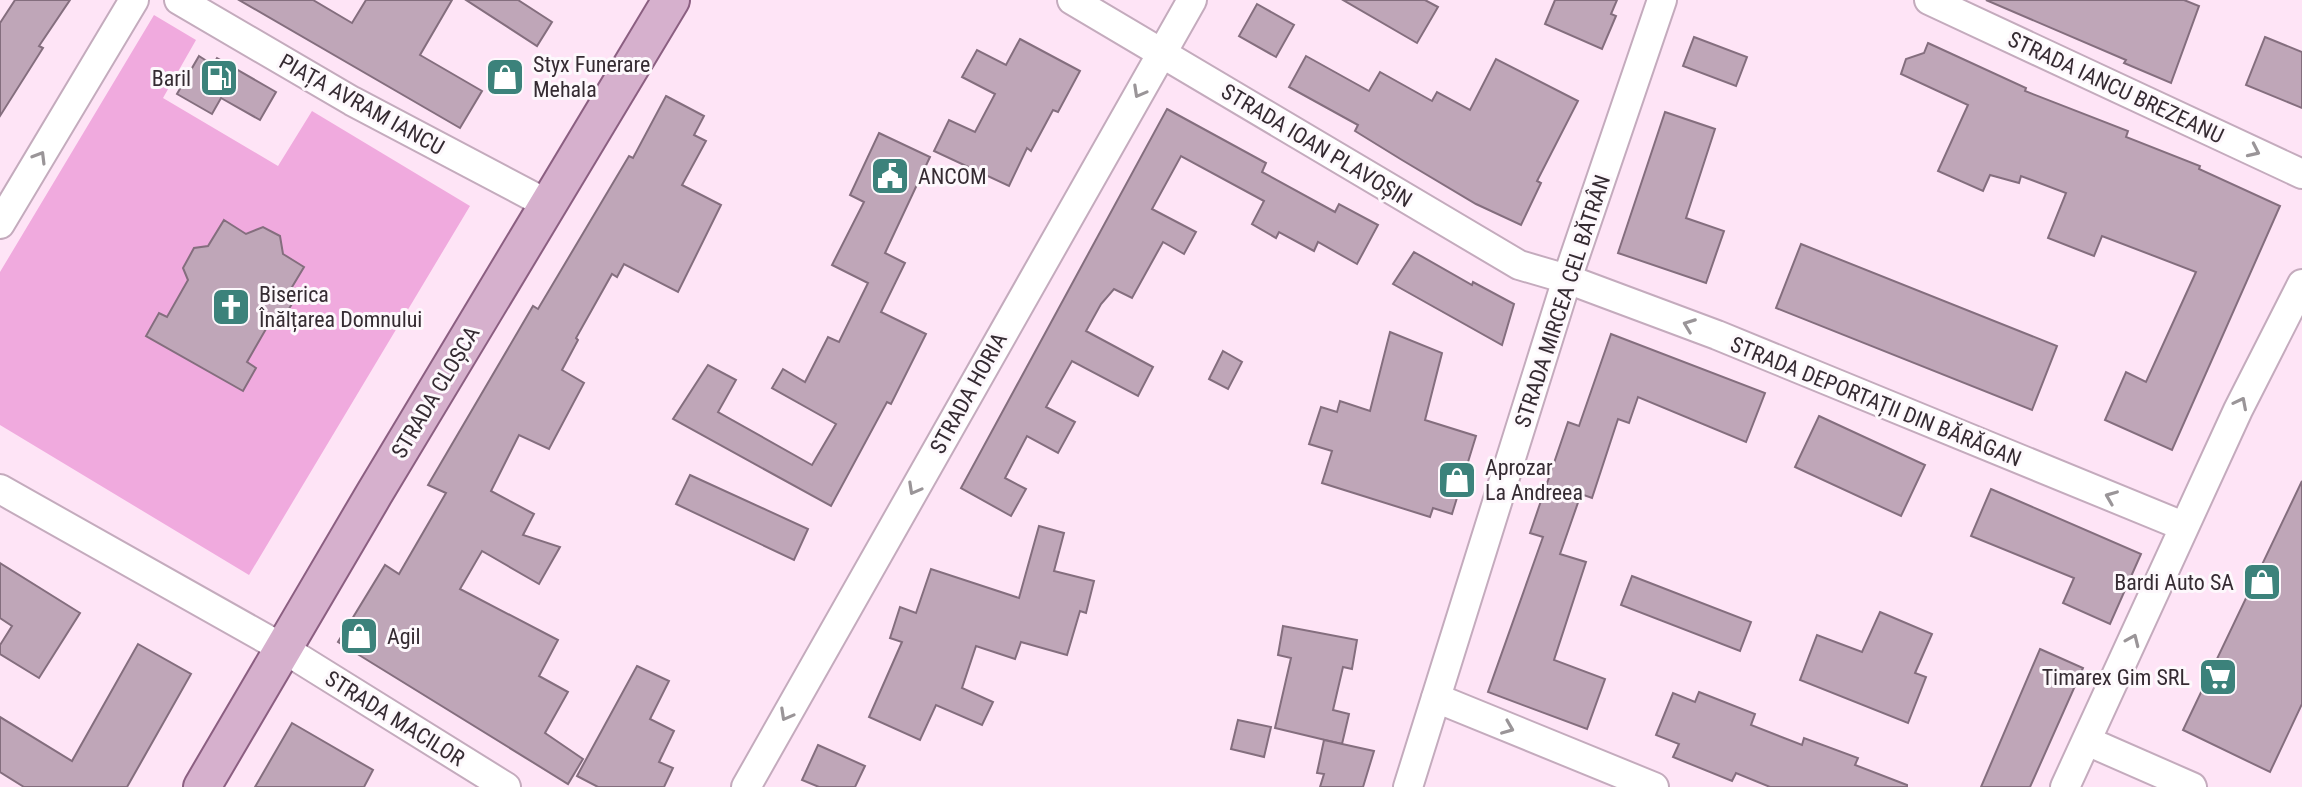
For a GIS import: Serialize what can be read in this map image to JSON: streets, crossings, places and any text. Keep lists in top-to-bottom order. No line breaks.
{"streets":{"main road":["STRADA CLOȘCA"],"street":["STRADA IANCU BREZEANU","PIAȚA AVRAM IANCU","STRADA IOAN PLAVOȘIN","STRADA MIRCEA CEL BĂTRÂN","STRADA HORIA","STRADA DEPORTAȚII DIN BĂRĂGAN","STRADA MACILOR"]},"crossings":[["PIAȚA AVRAM IANCU","STRADA CLOȘCA"],["STRADA IOAN PLAVOȘIN","STRADA MIRCEA CEL BĂTRÂN"],["STRADA IOAN PLAVOȘIN","STRADA HORIA"],["STRADA IOAN PLAVOȘIN","STRADA DEPORTAȚII DIN BĂRĂGAN"],["STRADA MIRCEA CEL BĂTRÂN","STRADA DEPORTAȚII DIN BĂRĂGAN"],["STRADA CLOȘCA","STRADA MACILOR"]],"one_way":["STRADA IANCU BREZEANU","STRADA HORIA","STRADA DEPORTAȚII DIN BĂRĂGAN"],"places":{"shop":["Styx Funerare Mehala","Aprozar La Andreea","Bardi Auto SA","Agil"],"fuel station":["Baril"],"public building":["ANCOM"],"church":["Biserica Înălțarea Domnului"],"supermarket":["Timarex Gim SRL"]}}
